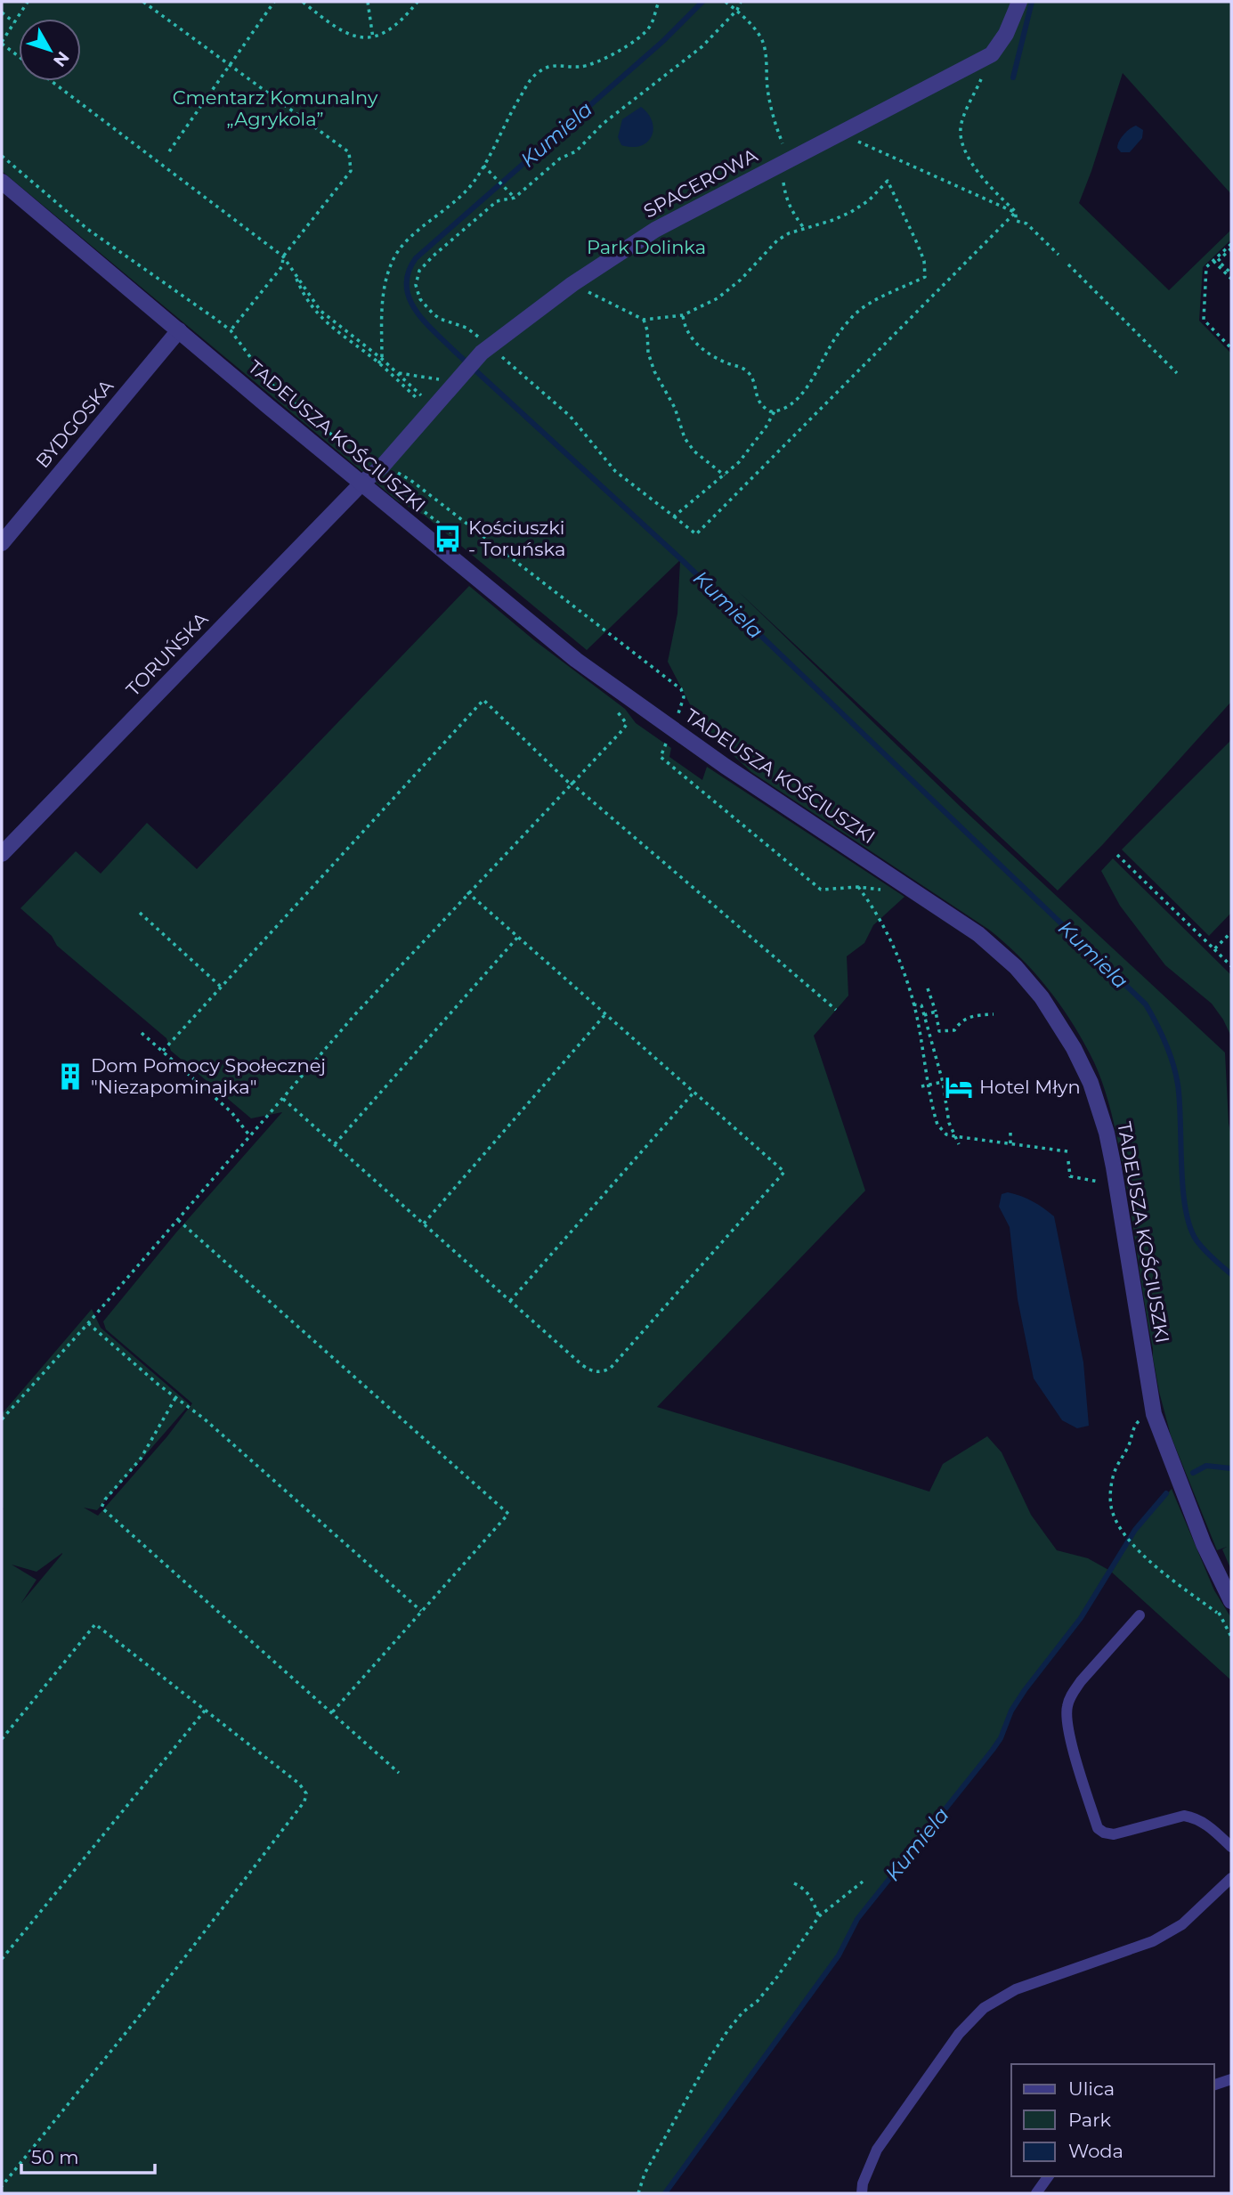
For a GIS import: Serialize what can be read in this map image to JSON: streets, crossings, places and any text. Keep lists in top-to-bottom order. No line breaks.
{"streets":{"street":["SPACEROWA","BYDGOSKA","TADEUSZA KOŚCIUSZKI","TORUŃSKA"]},"crossings":[["SPACEROWA","TADEUSZA KOŚCIUSZKI"],["SPACEROWA","TORUŃSKA"],["BYDGOSKA","TADEUSZA KOŚCIUSZKI"],["TADEUSZA KOŚCIUSZKI","TORUŃSKA"]],"water":["Kumiela"],"parks":["Cmentarz Komunalny „Agrykola”","Park Dolinka"],"places":{"bus stop":["Kościuszki - Toruńska"],"building":["Dom Pomocy Społecznej \"Niezapominajka\""],"hotel":["Hotel Młyn"]},"legend":["Ulica","Park","Woda"],"scale_bar":"50 m","north":"bottom right"}
